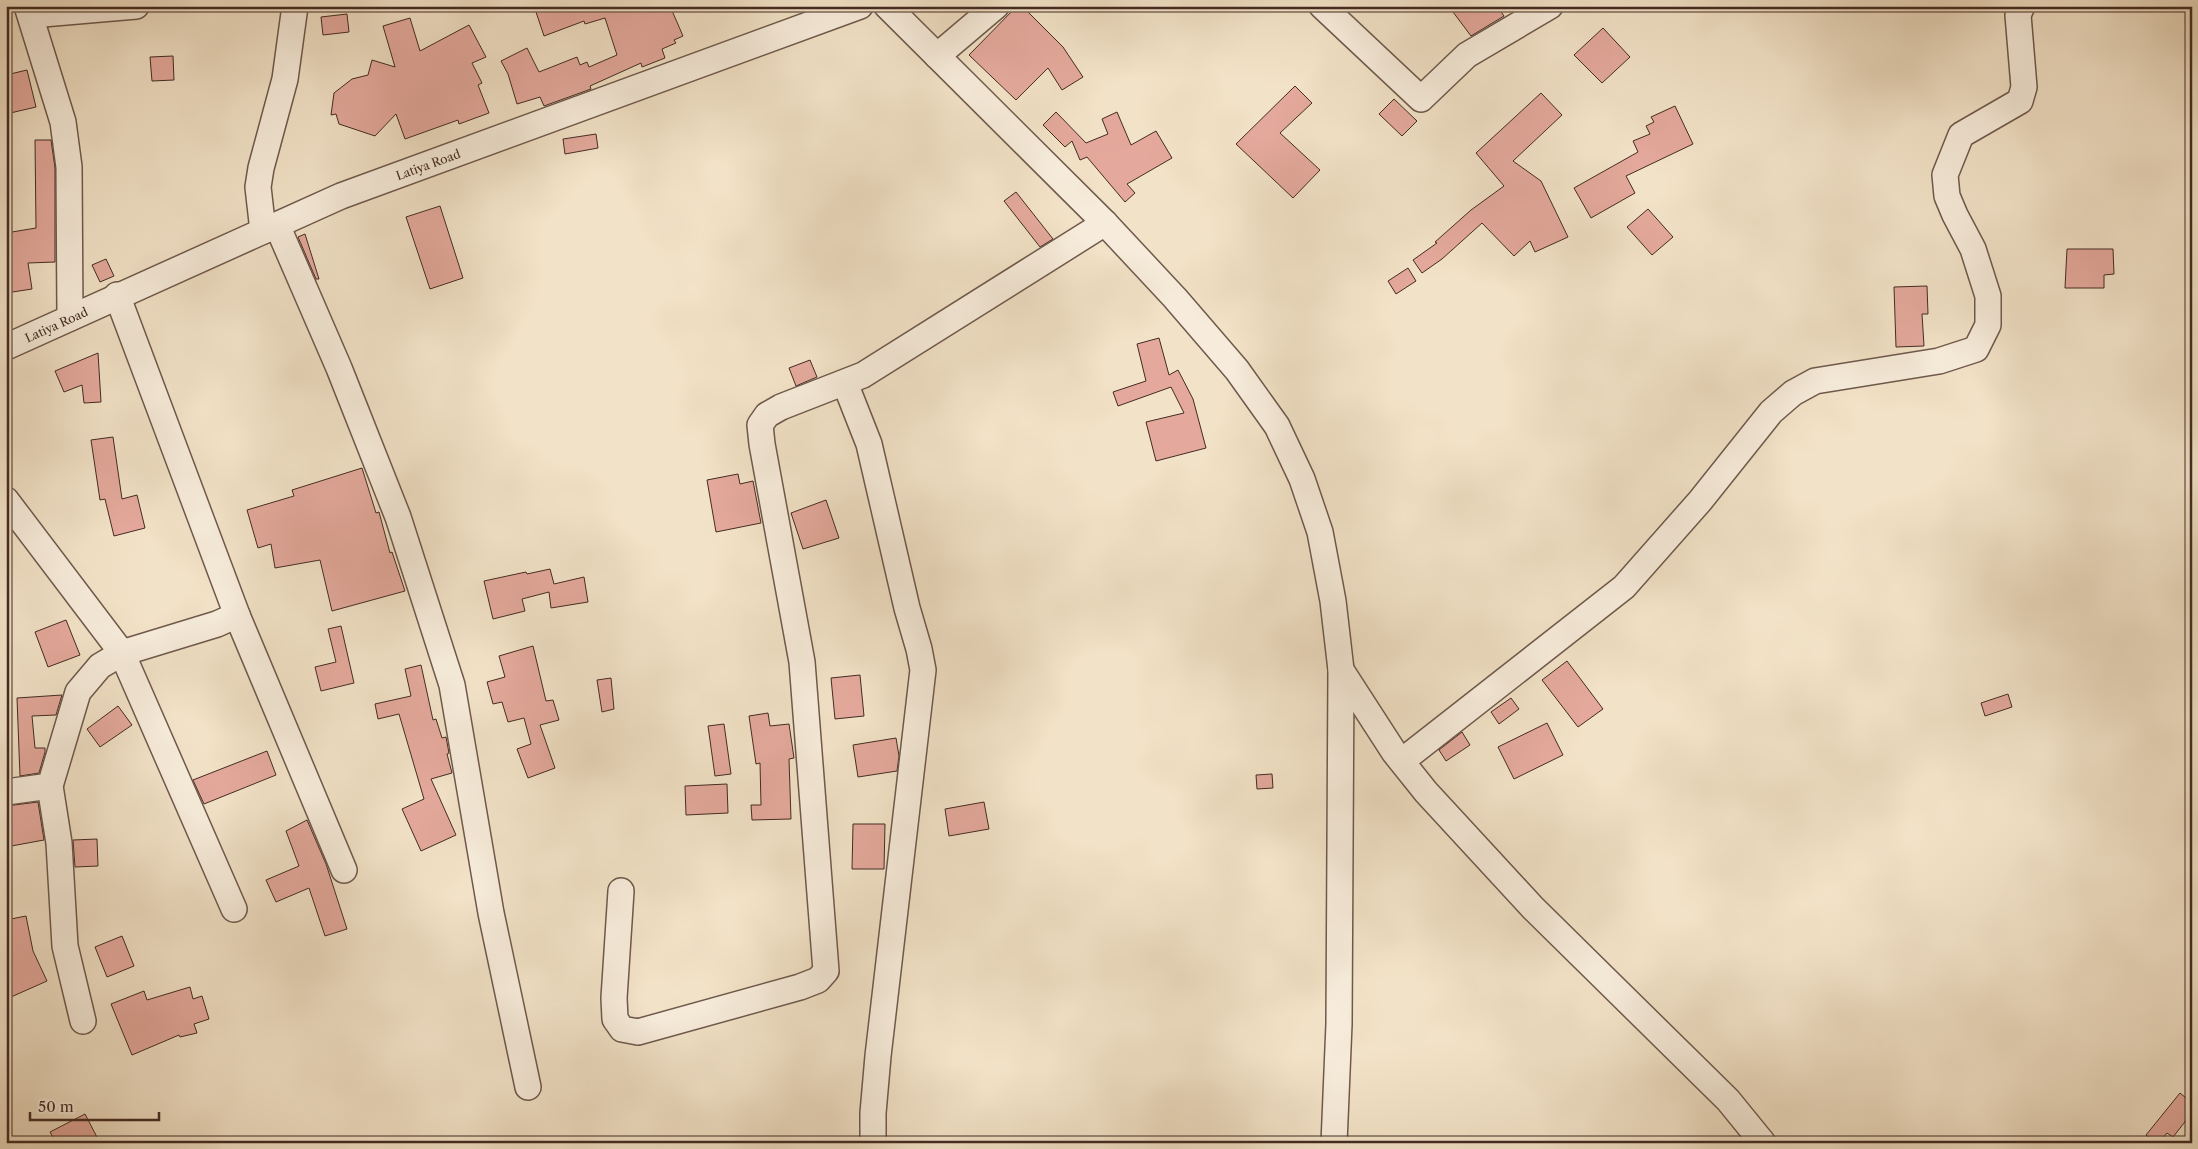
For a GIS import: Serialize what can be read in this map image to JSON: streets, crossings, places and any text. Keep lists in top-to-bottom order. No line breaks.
{"streets":{"street":["Latiya Road"]},"scale_bar":"50 m"}
